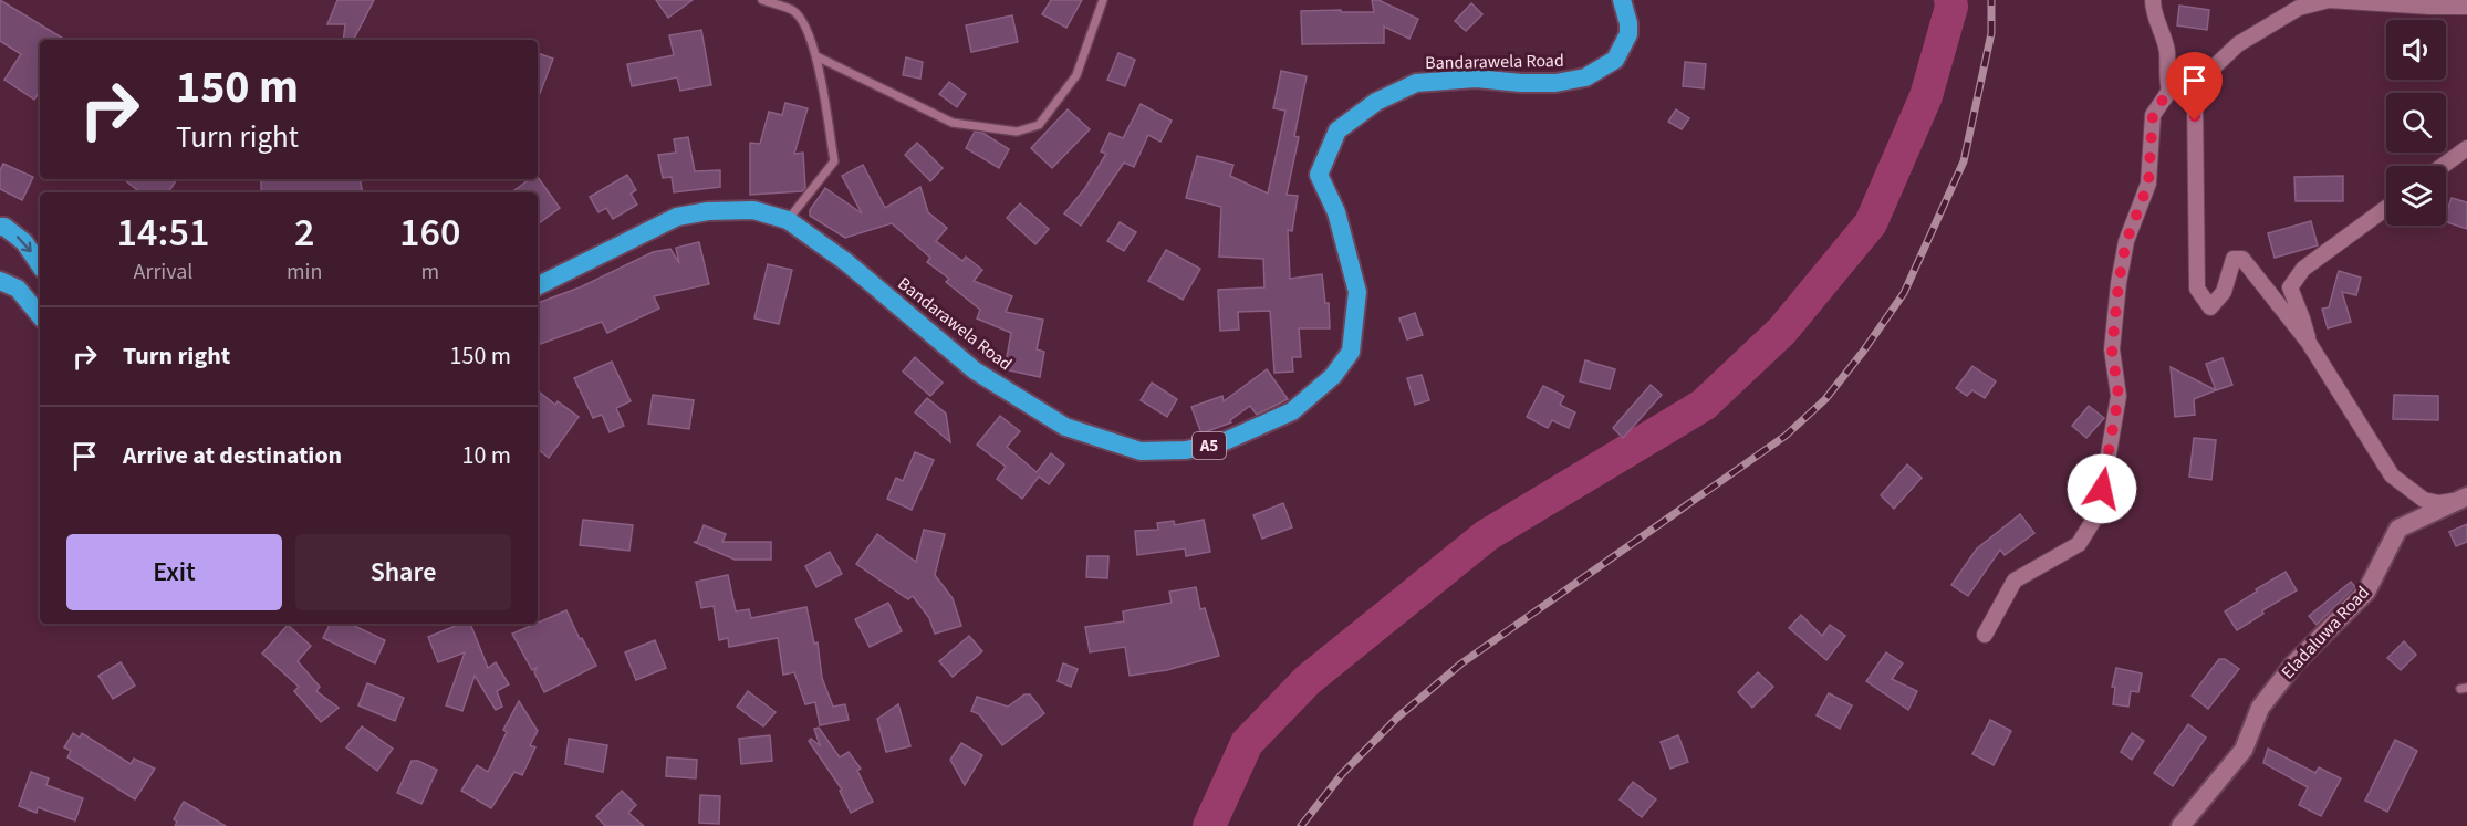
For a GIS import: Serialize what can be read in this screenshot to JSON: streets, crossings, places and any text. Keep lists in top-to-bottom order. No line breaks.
{"streets":{"highway":["Bandarawela Road","A5"],"street":["Eladaluwa Road"]},"page":{"turn":["150 m","Turn right"],"eta":["14:51","Arrival","2","min","160","m"],"list":[{"name":"Turn right","value":"150 m"},{"name":"Arrive at destination","value":"10 m"}],"buttons":["Exit","Share"]}}
